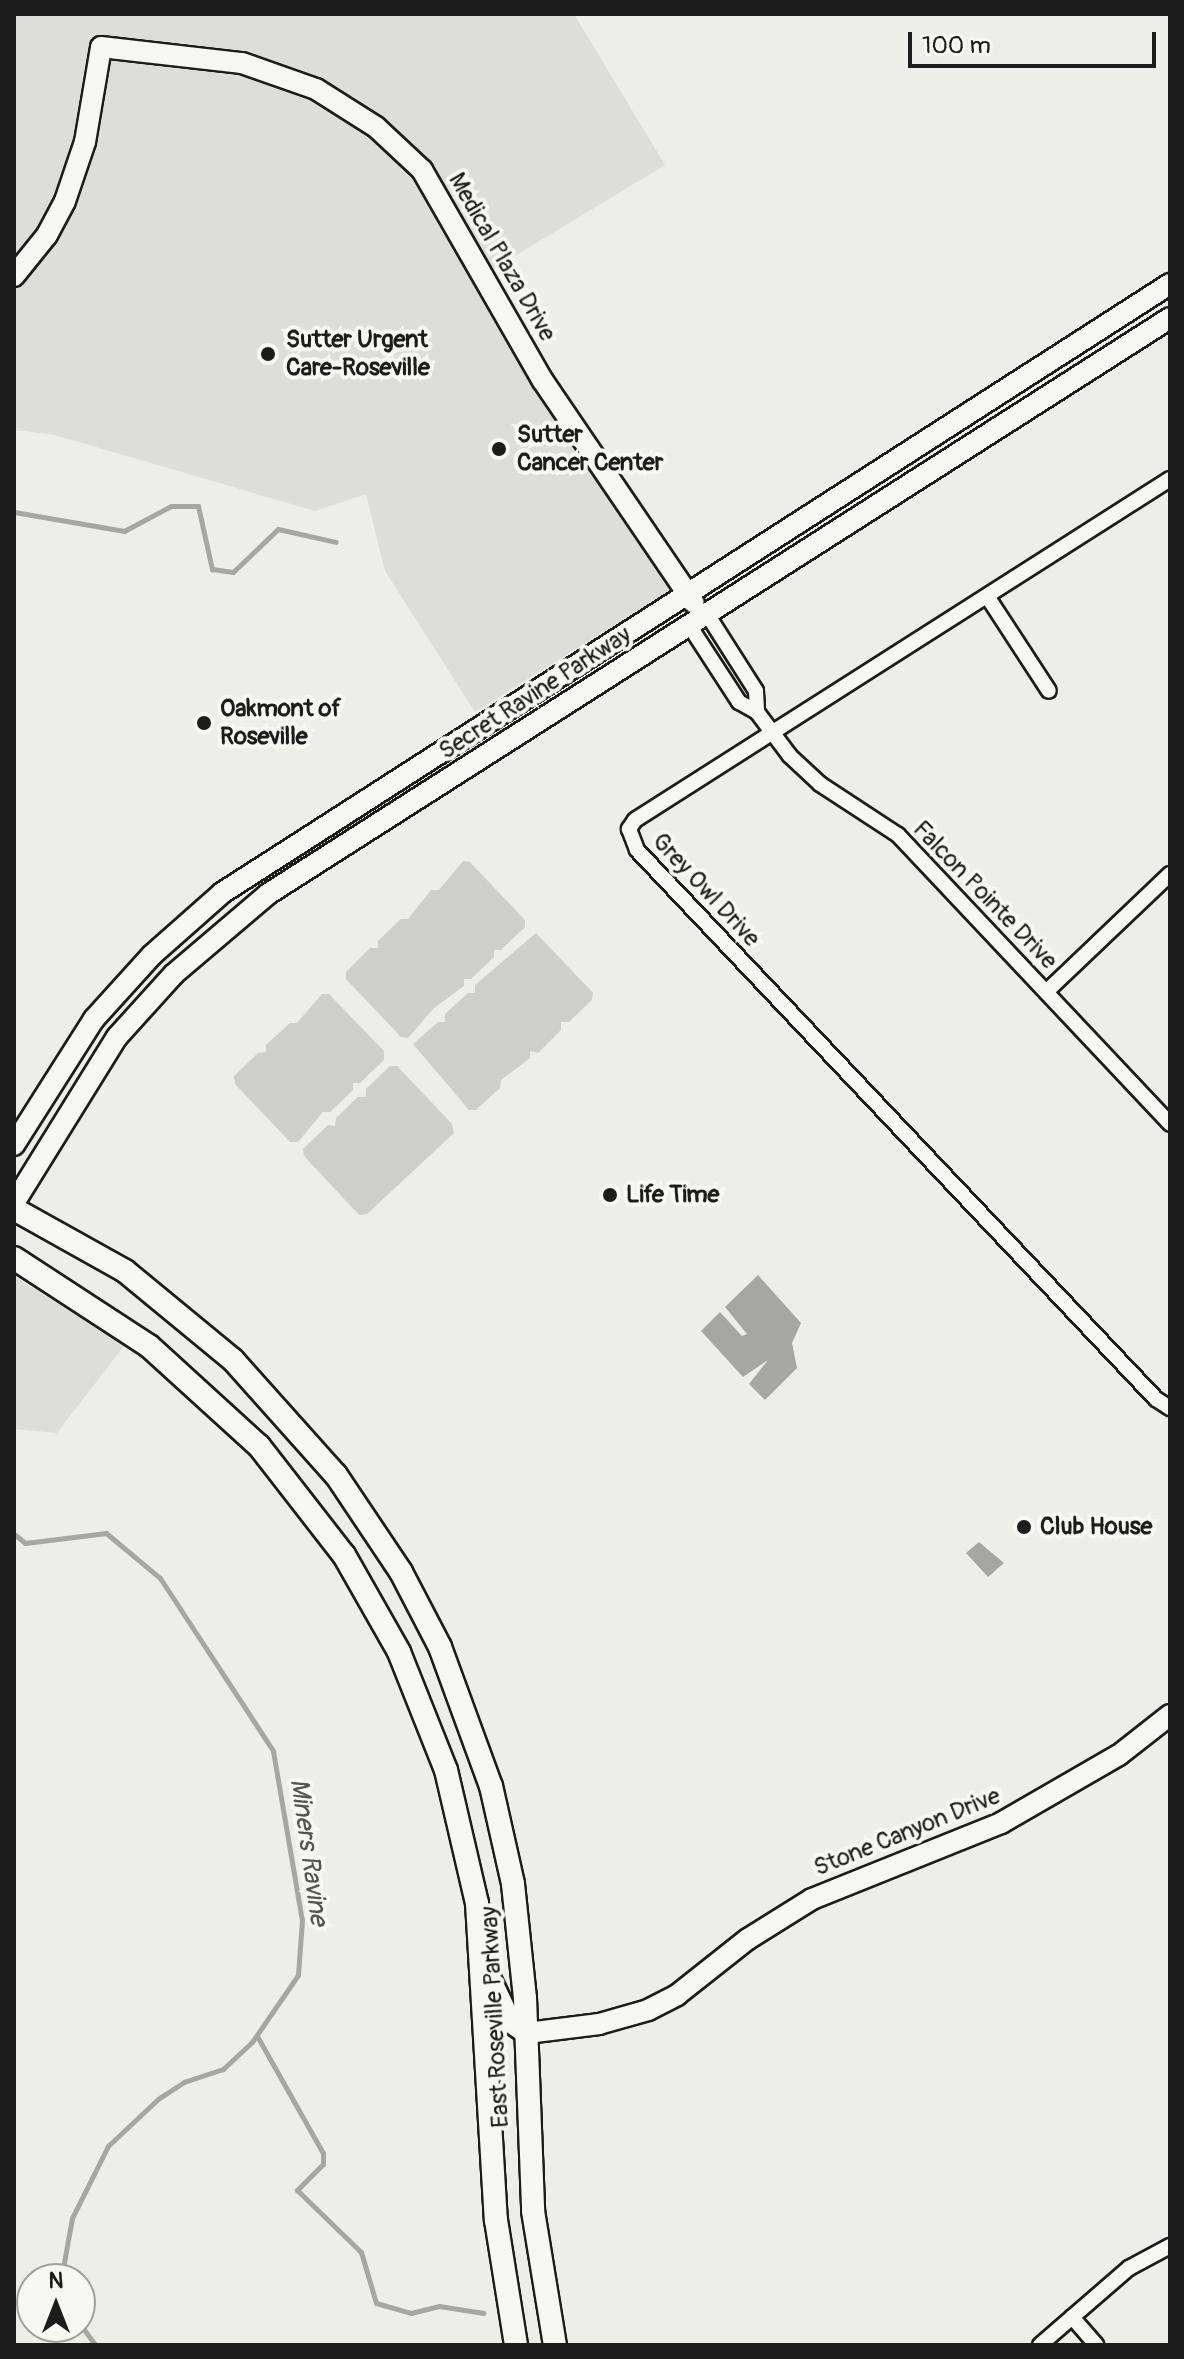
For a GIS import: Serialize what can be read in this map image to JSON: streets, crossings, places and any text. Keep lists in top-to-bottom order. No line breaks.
{"streets":{"main road":["Medical Plaza Drive","Secret Ravine Parkway","Stone Canyon Drive","East Roseville Parkway"],"street":["Grey Owl Drive","Falcon Pointe Drive"]},"crossings":[["Medical Plaza Drive","Secret Ravine Parkway"],["Secret Ravine Parkway","Falcon Pointe Drive"],["Secret Ravine Parkway","East Roseville Parkway"],["Grey Owl Drive","Falcon Pointe Drive"],["Stone Canyon Drive","East Roseville Parkway"]],"water":["Miners Ravine"],"places":["Sutter Urgent Care-Roseville","Sutter Cancer Center","Oakmont of Roseville","Life Time","Club House"],"scale_bar":"100 m","north":"top"}
